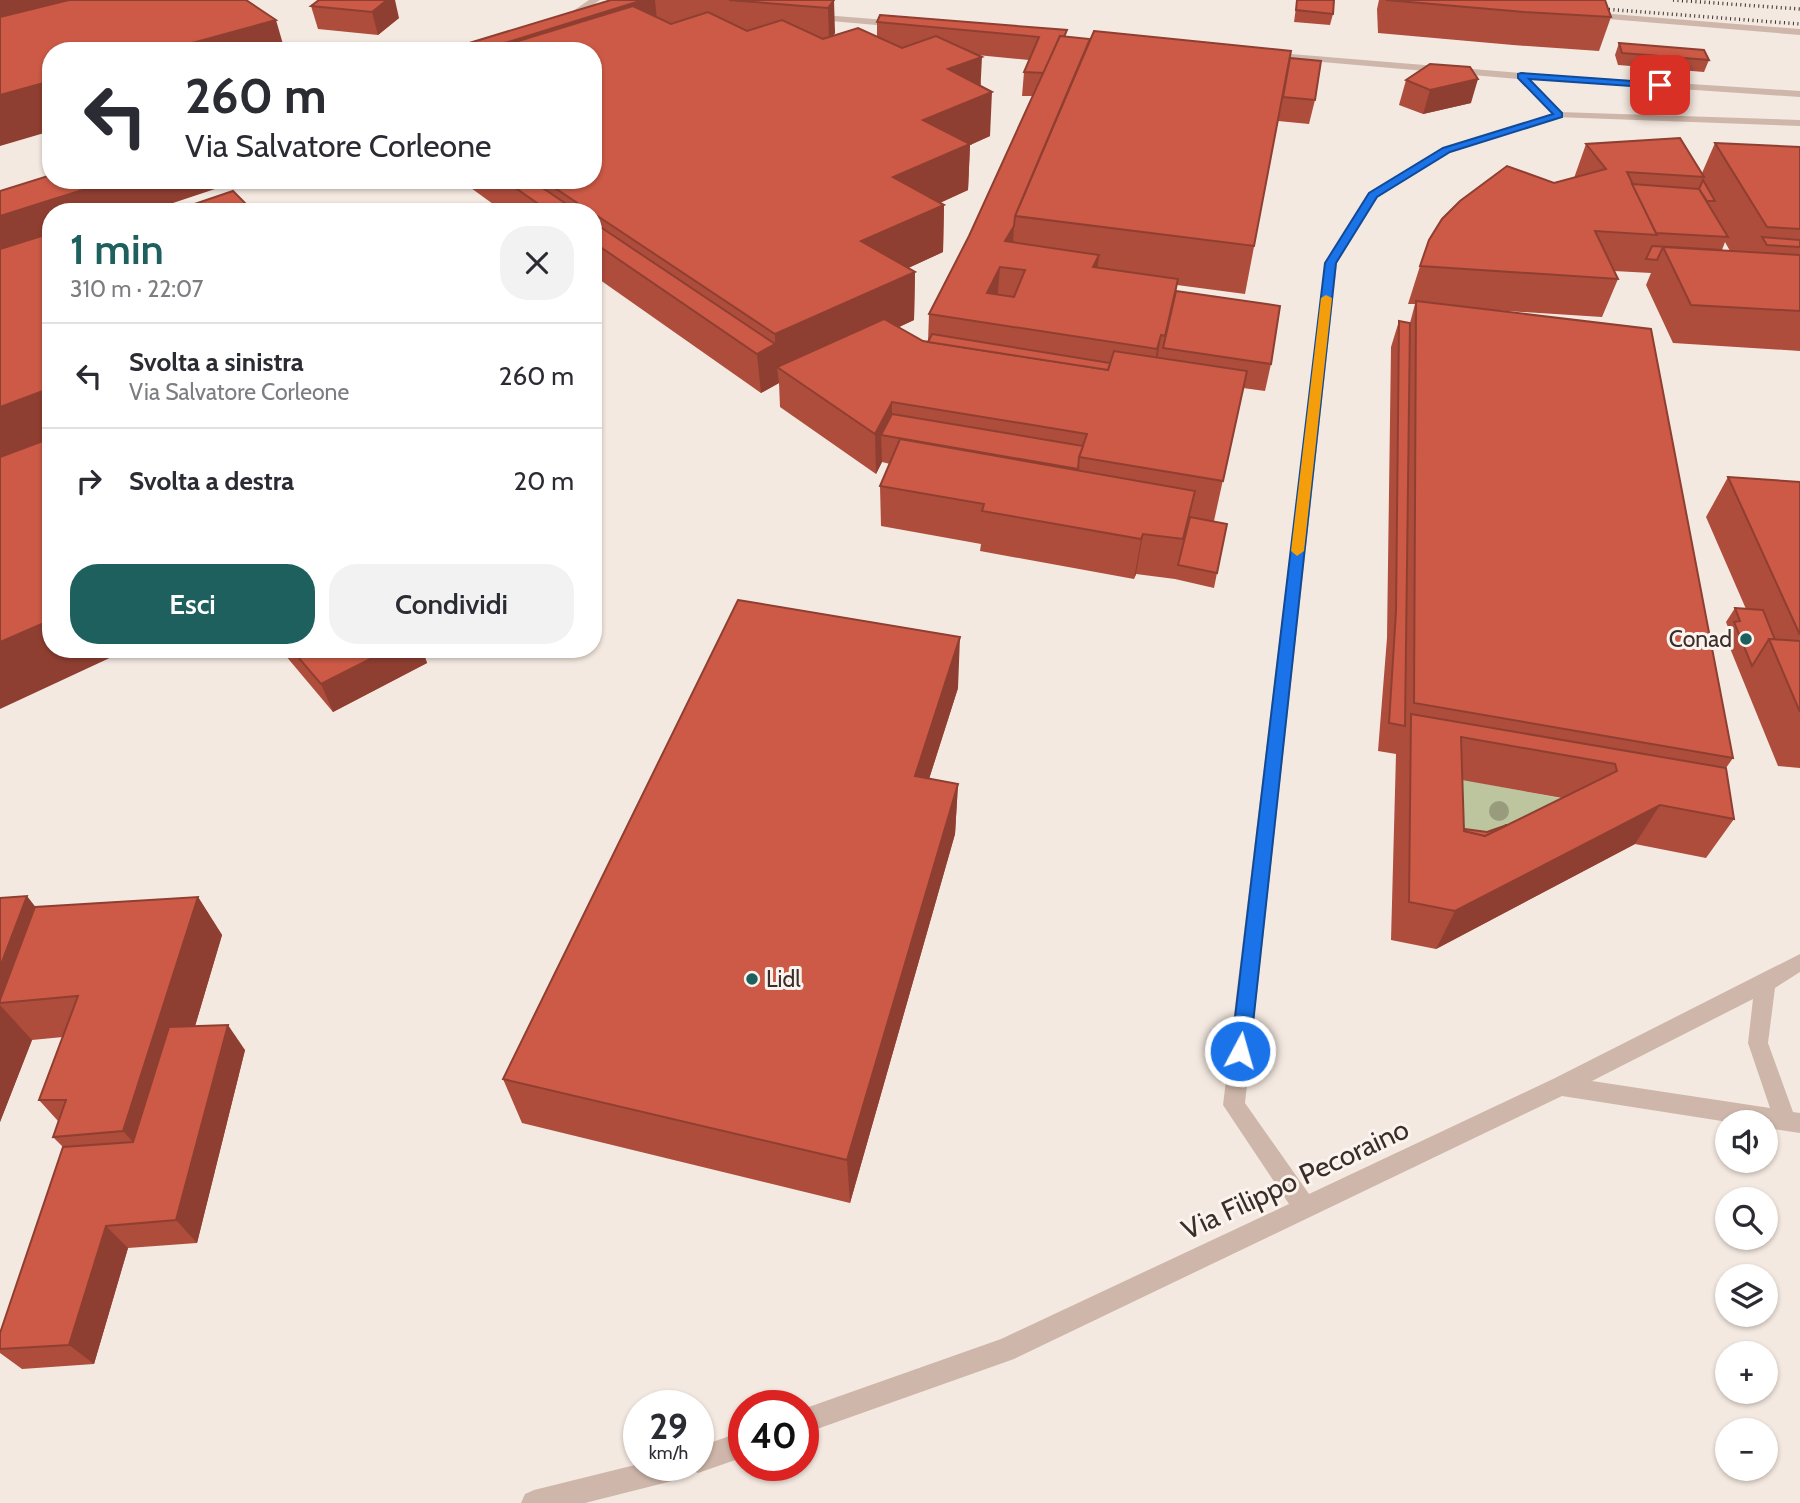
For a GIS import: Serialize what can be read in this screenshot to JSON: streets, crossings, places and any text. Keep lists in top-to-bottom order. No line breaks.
{"streets":{"street":["Via Filippo Pecoraino"]},"places":["Conad","Lidl"],"page":{"turn":["260 m","Via Salvatore Corleone"],"heading":["1 min","310 m · 22:07"],"list":[{"name":"Svolta a sinistra","note":"Via Salvatore Corleone","value":"260 m"},{"name":"Svolta a destra","value":"20 m"}],"buttons":["Esci","Condividi"],"map_buttons":["+","−"],"speed":"29 km/h","limit":"40"}}
